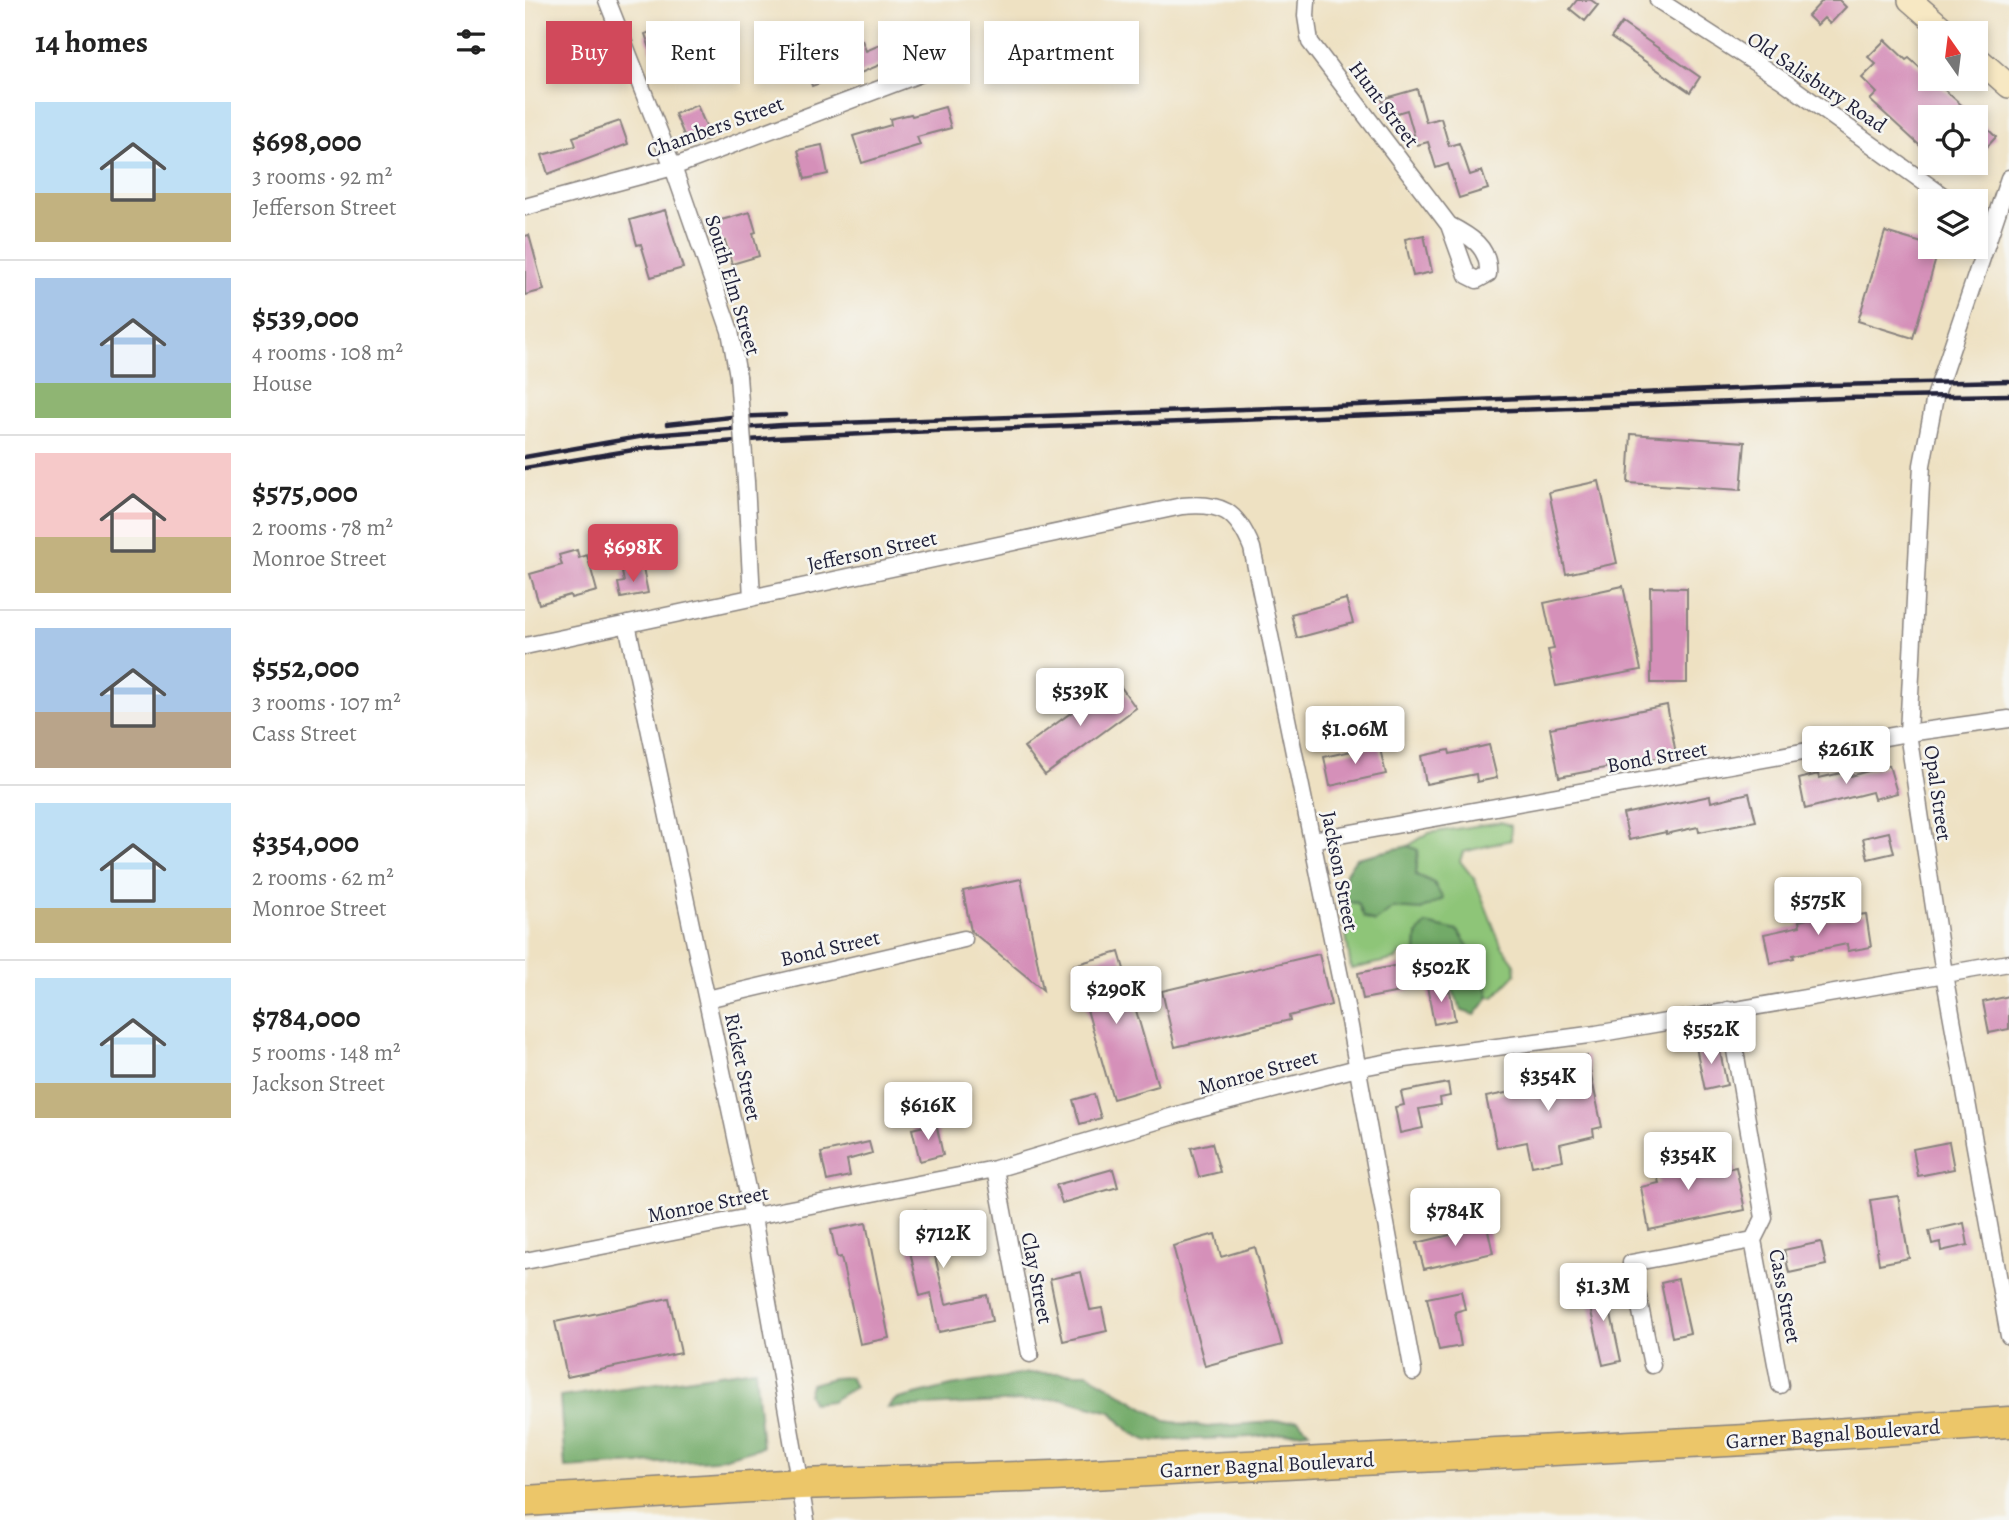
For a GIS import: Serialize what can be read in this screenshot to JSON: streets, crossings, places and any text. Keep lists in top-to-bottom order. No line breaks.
{"streets":{"highway":["Garner Bagnal Boulevard"],"street":["Old Salisbury Road","Hunt Street","Chambers Street","South Elm Street","Jefferson Street","Bond Street","Opal Street","Jackson Street","Ricket Street","Monroe Street","Clay Street","Cass Street"]},"crossings":[["Chambers Street","South Elm Street"],["South Elm Street","Jefferson Street"],["Jefferson Street","Jackson Street"],["Jefferson Street","Ricket Street"],["Bond Street","Opal Street"],["Bond Street","Jackson Street"],["Bond Street","Ricket Street"],["Opal Street","Monroe Street"],["Jackson Street","Monroe Street"],["Ricket Street","Monroe Street"],["Ricket Street","Garner Bagnal Boulevard"],["Monroe Street","Clay Street"],["Monroe Street","Cass Street"]],"north":"top","page":{"heading":"14 homes","chip":["Buy","Rent","Filters","New","Apartment"],"list":[{"name":"$698,000","note":"3 rooms · 92 m² · Jefferson Street"},{"name":"$539,000","note":"4 rooms · 108 m² · House"},{"name":"$575,000","note":"2 rooms · 78 m² · Monroe Street"},{"name":"$552,000","note":"3 rooms · 107 m² · Cass Street"},{"name":"$354,000","note":"2 rooms · 62 m² · Monroe Street"},{"name":"$784,000","note":"5 rooms · 148 m² · Jackson Street"}],"price":["$698K","$539K","$1.06M","$261K","$575K","$502K","$290K","$552K","$354K","$616K","$354K","$784K","$712K","$1.3M"]}}
